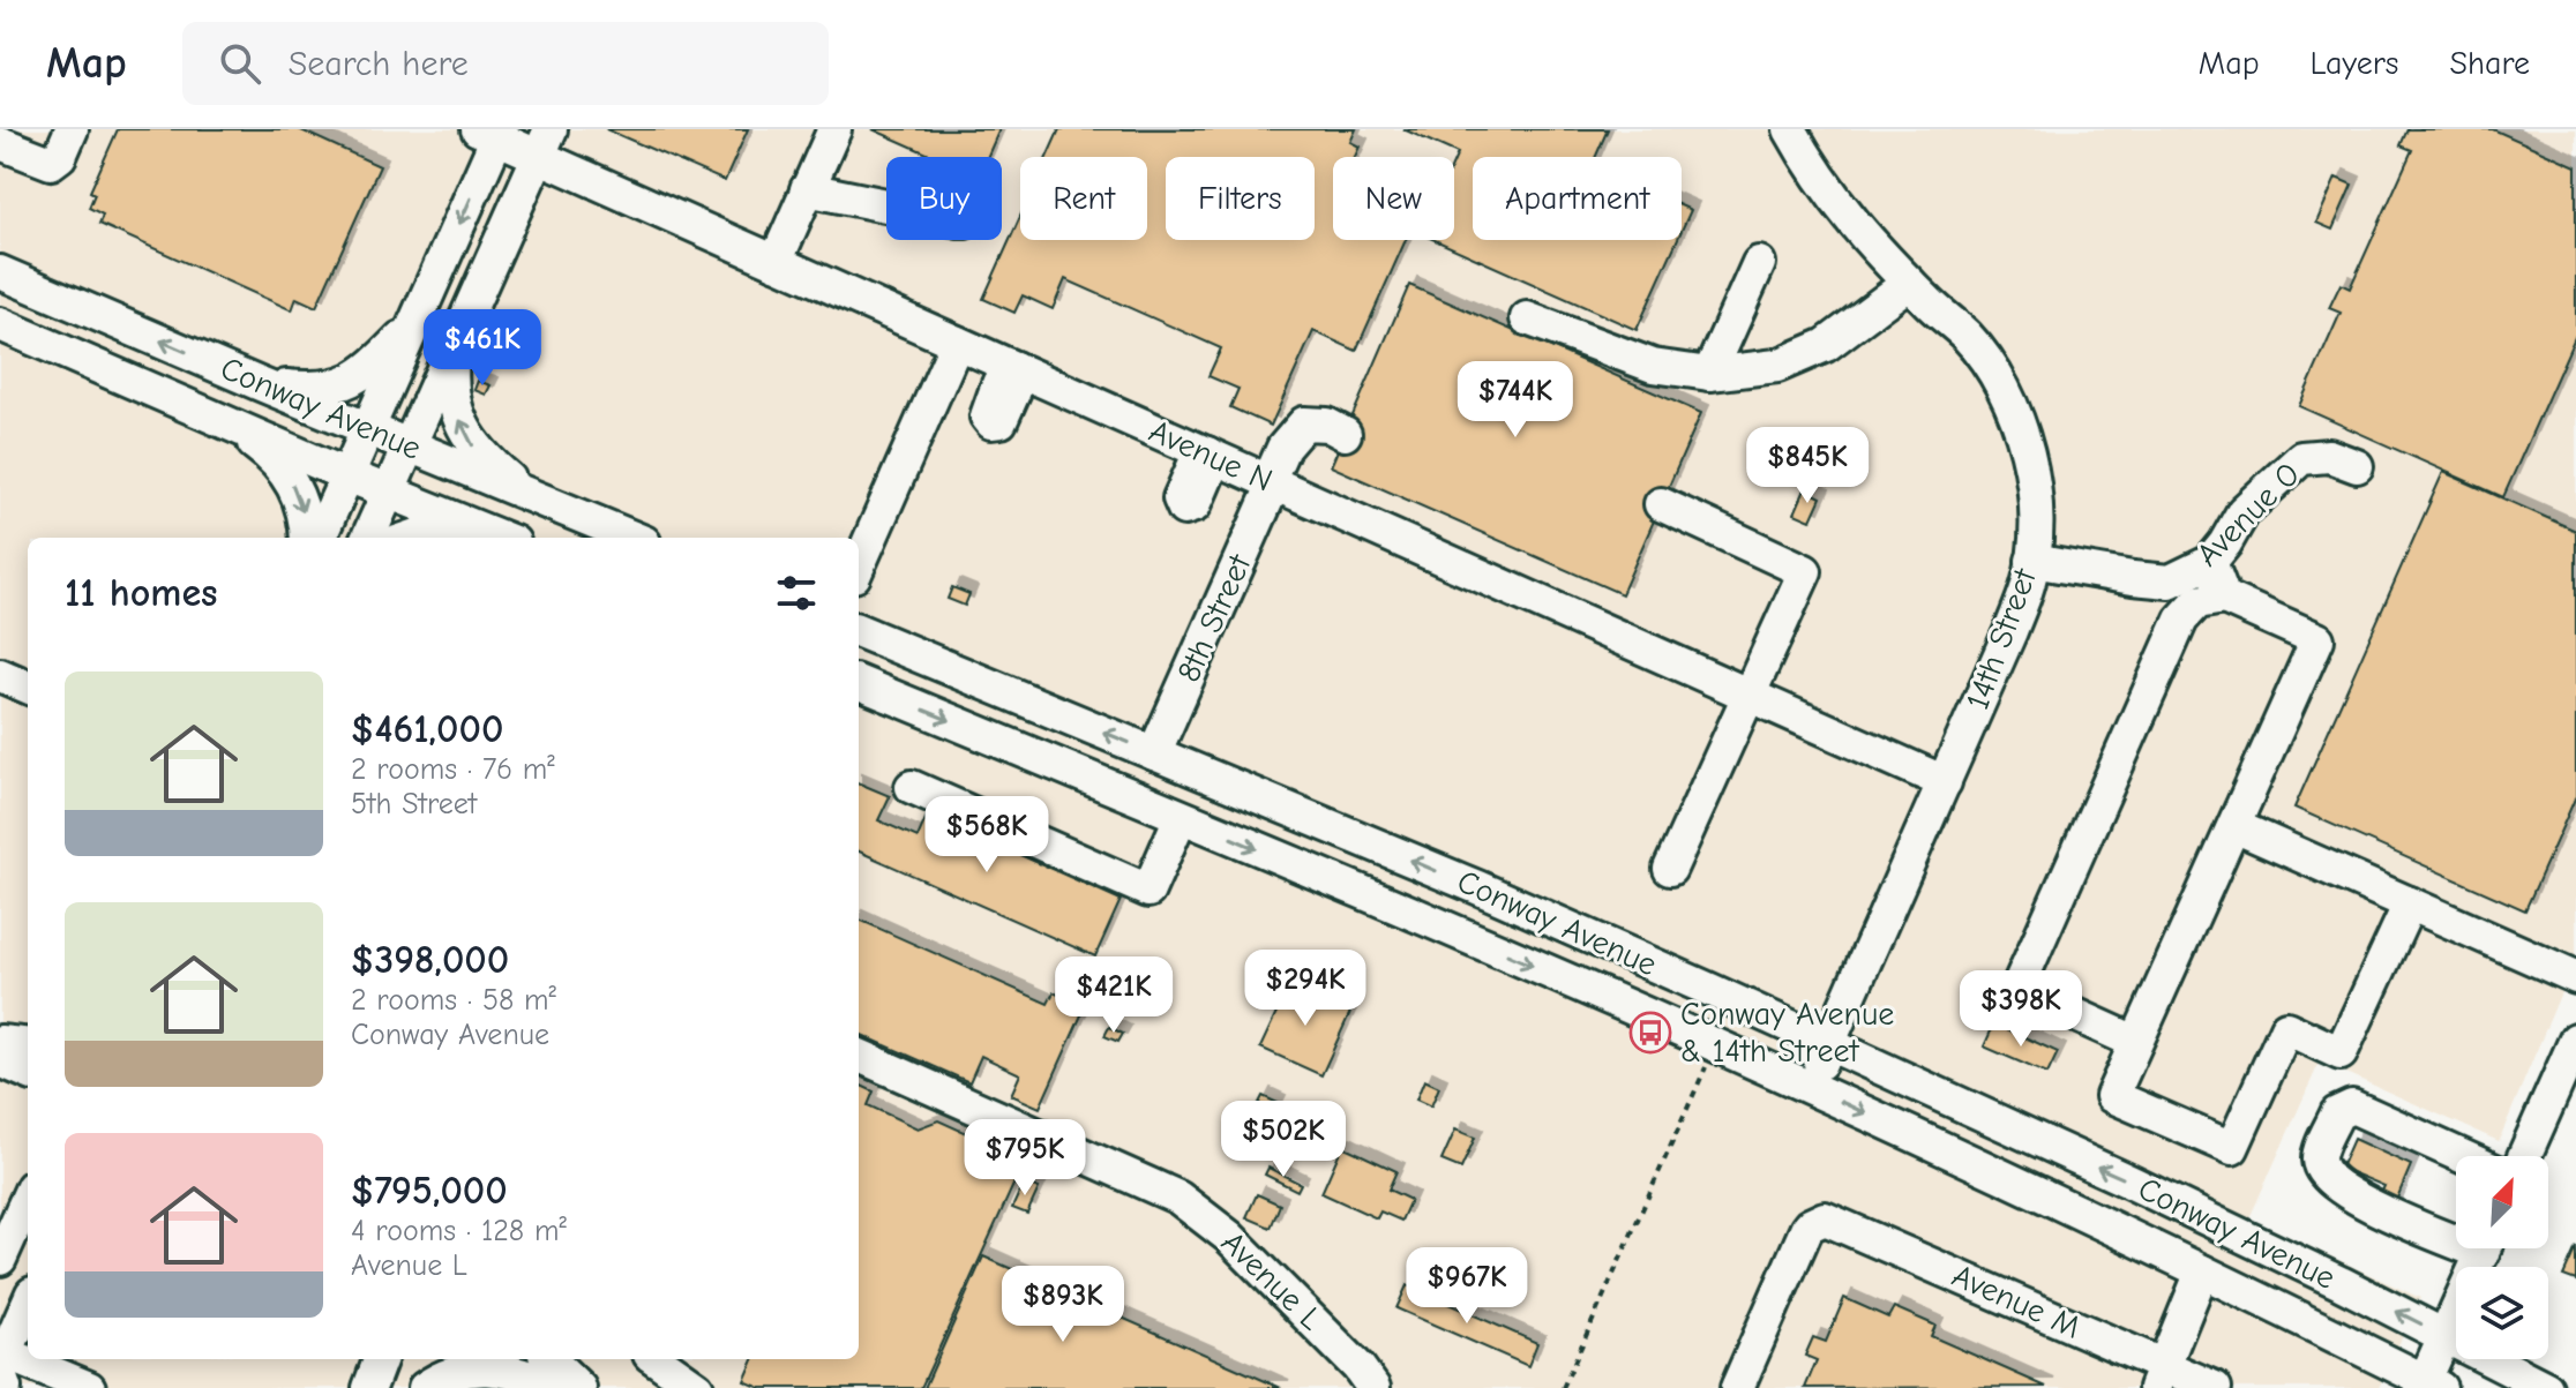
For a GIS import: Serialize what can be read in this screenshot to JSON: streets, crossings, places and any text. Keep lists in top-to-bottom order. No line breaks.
{"streets":{"street":["Conway Avenue","Avenue N","Avenue O","8th Street","14th Street","Avenue L","Avenue M"]},"crossings":[["Conway Avenue","8th Street"],["Conway Avenue","14th Street"],["Avenue N","8th Street"],["Avenue N","14th Street"],["Avenue O","14th Street"]],"places":{"bus stop":["Conway Avenue & 14th Street"]},"north":"top right","page":{"header":"Map","search":"Search here","nav":["Map","Layers","Share"],"chip":["Buy","Rent","Filters","New","Apartment"],"price":["$461K","$744K","$845K","$568K","$294K","$421K","$398K","$502K","$795K","$967K","$893K"],"heading":"11 homes","list":[{"name":"$461,000","note":"2 rooms · 76 m² · 5th Street"},{"name":"$398,000","note":"2 rooms · 58 m² · Conway Avenue"},{"name":"$795,000","note":"4 rooms · 128 m² · Avenue L"}]}}
